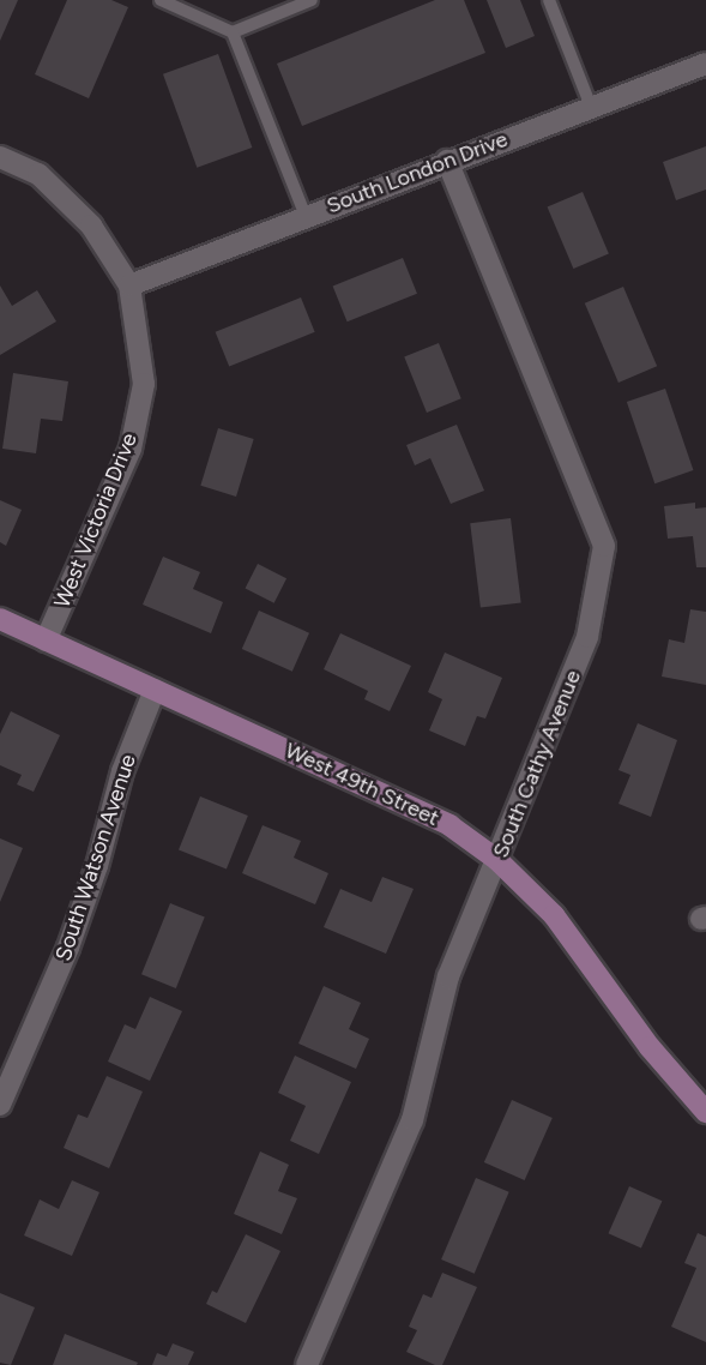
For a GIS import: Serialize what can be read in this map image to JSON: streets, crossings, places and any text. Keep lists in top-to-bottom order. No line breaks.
{"streets":{"street":["South London Drive","West Victoria Drive","South Cathy Avenue","West 49th Street","South Watson Avenue"]},"crossings":[["South London Drive","West Victoria Drive"],["South London Drive","South Cathy Avenue"],["West Victoria Drive","West 49th Street"],["South Cathy Avenue","West 49th Street"],["West 49th Street","South Watson Avenue"]]}
